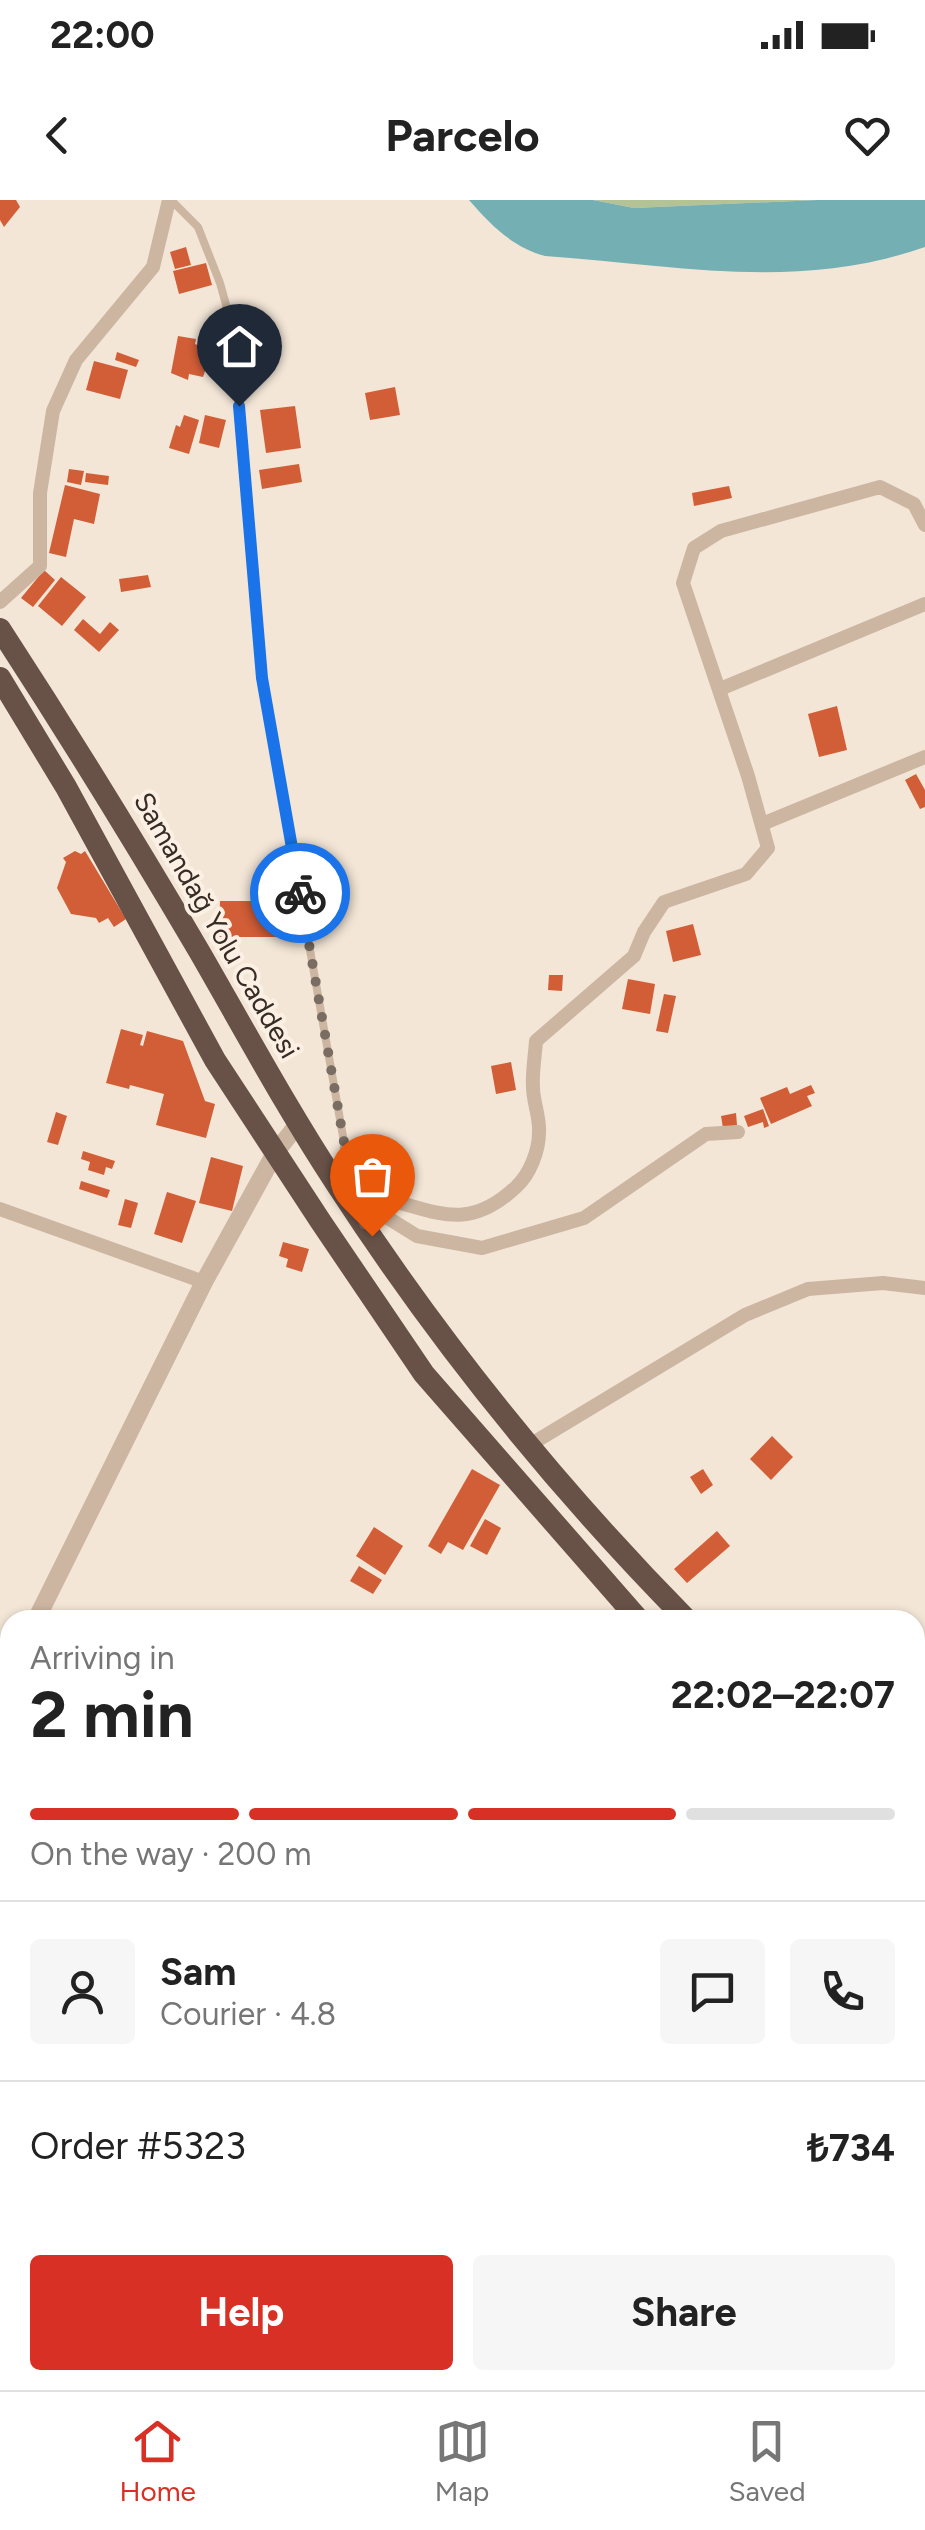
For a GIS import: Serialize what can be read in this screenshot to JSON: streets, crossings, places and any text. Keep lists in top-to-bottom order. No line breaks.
{"streets":{"highway":["Samandağ Yolu Caddesi"]},"page":{"status":"22:00","header":"Parcelo","heading":["2 min","Arriving in","22:02–22:07"],"panel":["Sam","Courier · 4.8","Order #5323","₺734"],"bar":"On the way · 200 m","buttons":["Help","Share"],"tabs":["Home","Map","Saved"]}}
